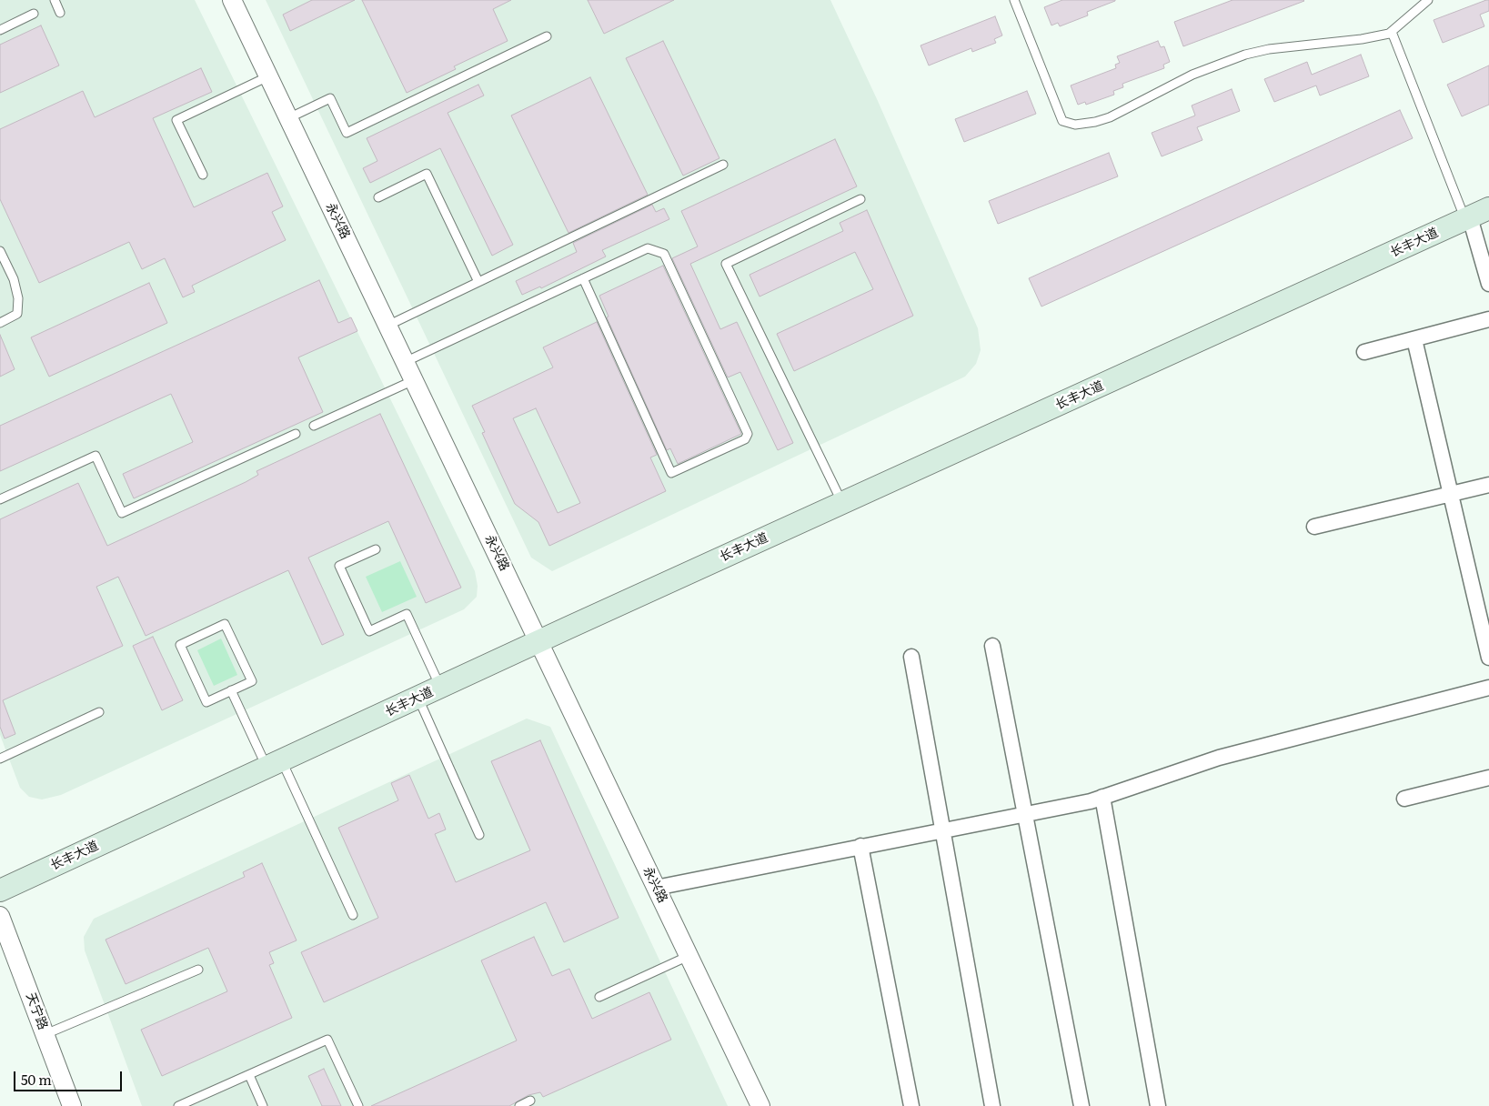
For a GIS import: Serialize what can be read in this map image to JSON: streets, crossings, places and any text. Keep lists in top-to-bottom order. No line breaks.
{"streets":{"main road":["长丰大道"],"street":["永兴路","天宁路"]},"crossings":[["永兴路","长丰大道"]],"scale_bar":"50 m"}
